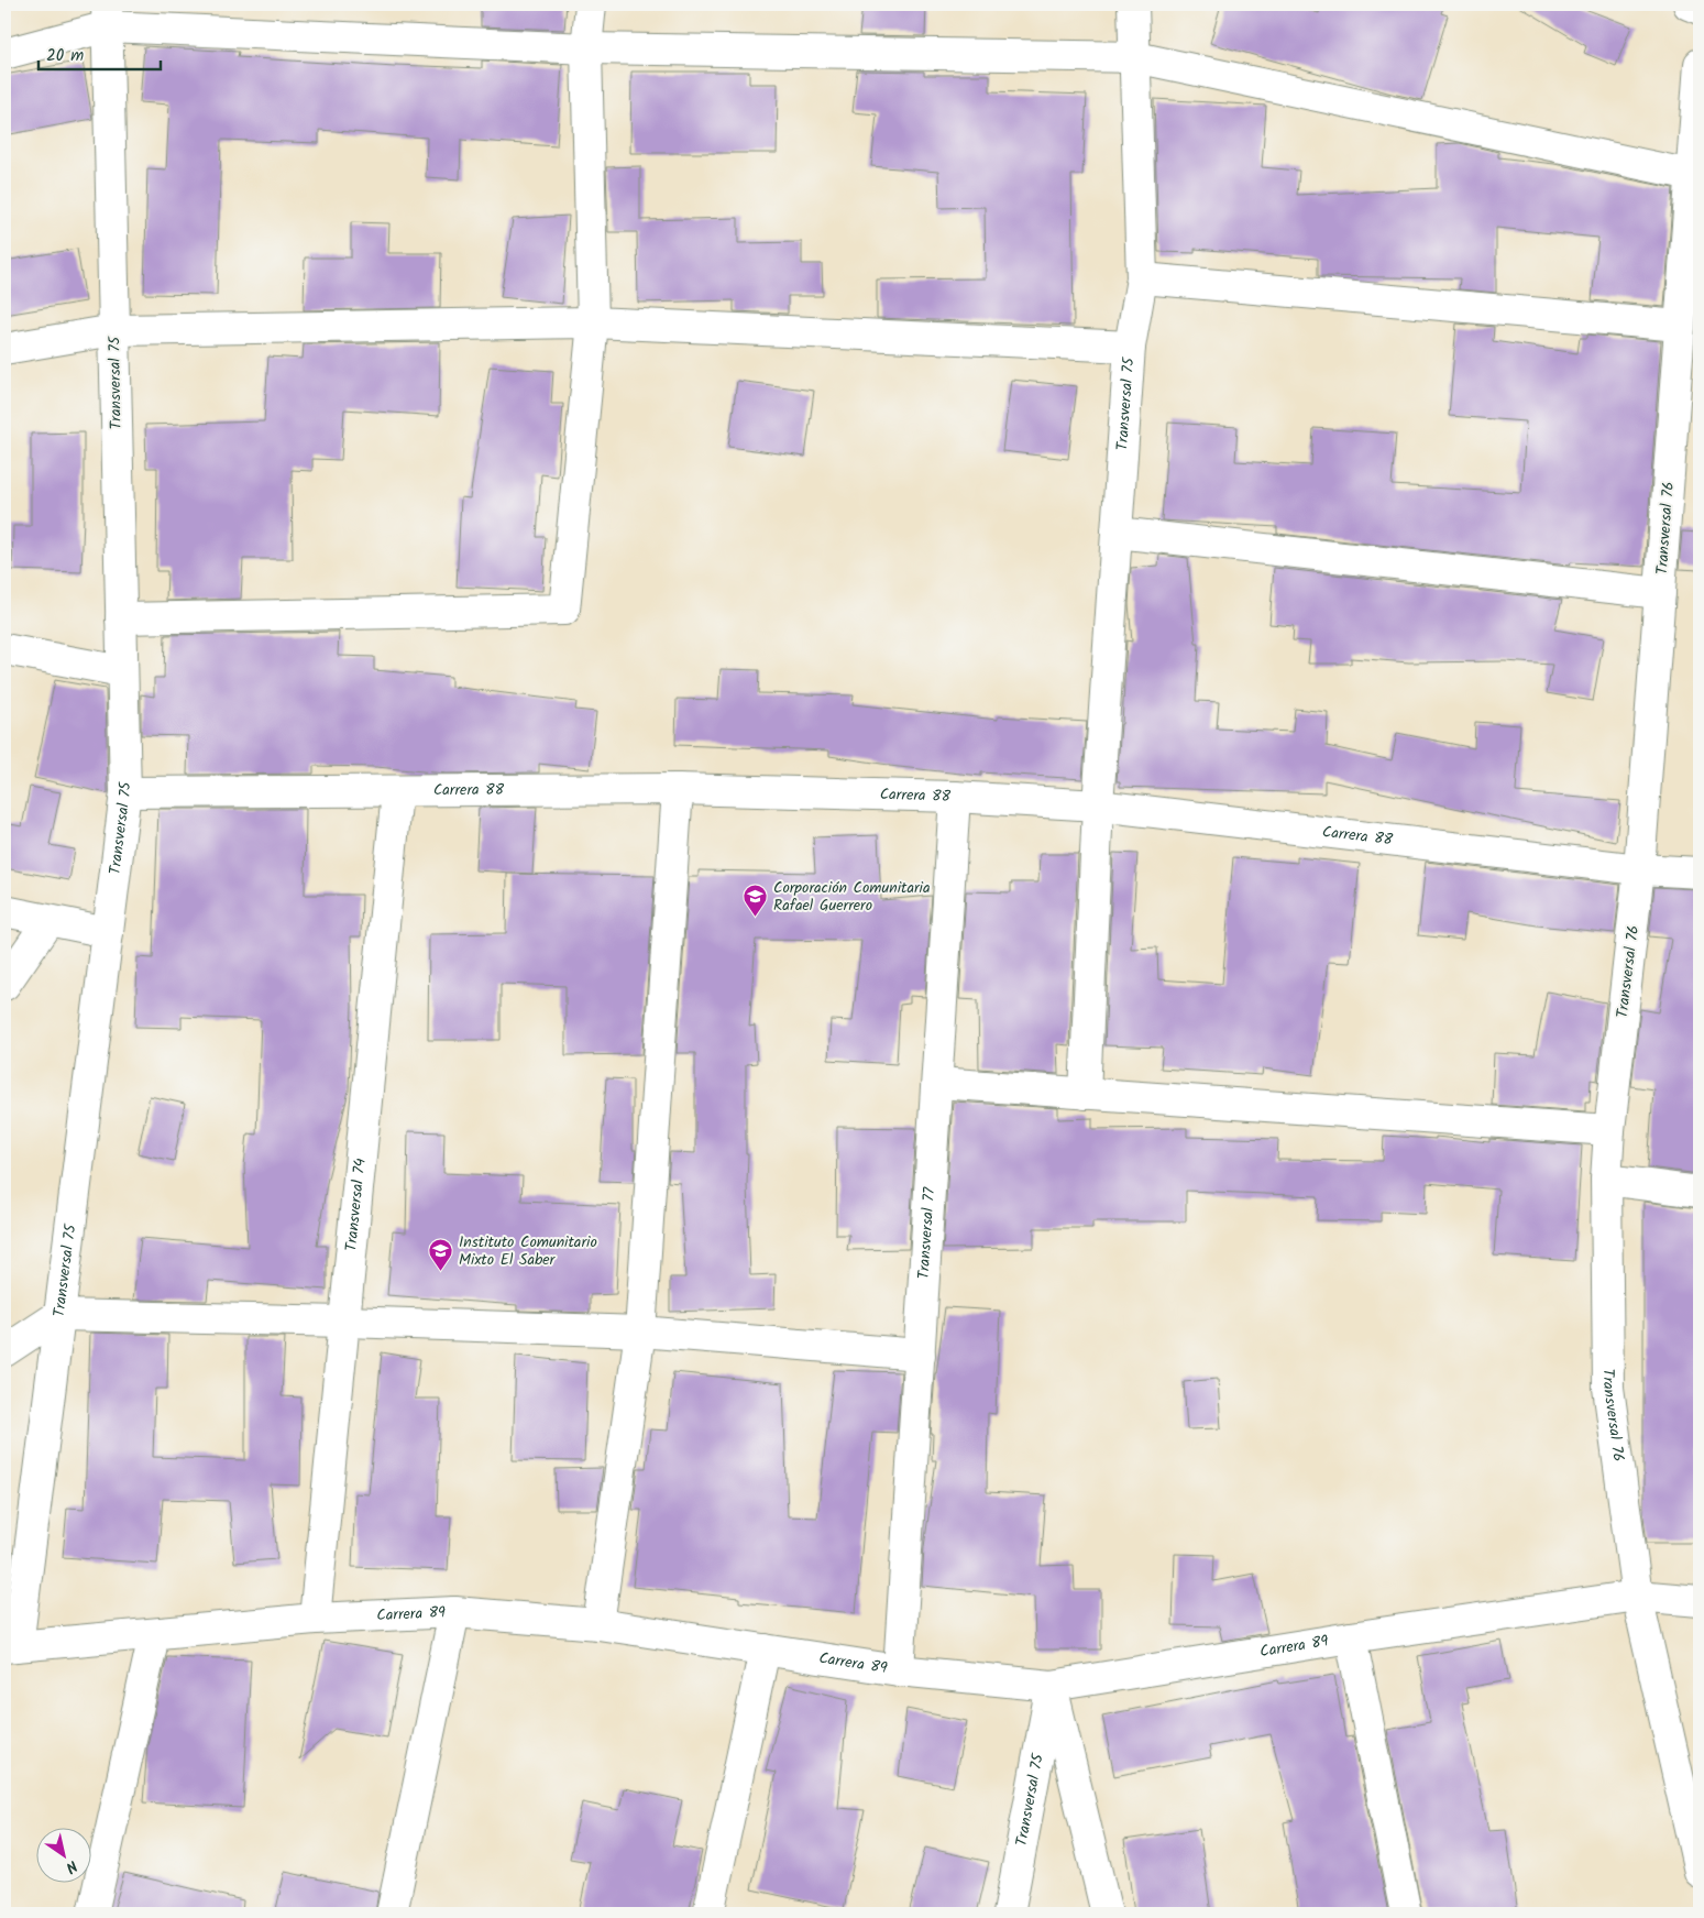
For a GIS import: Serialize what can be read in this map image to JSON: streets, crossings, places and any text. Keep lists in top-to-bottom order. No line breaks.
{"streets":{"street":["Transversal 75","Transversal 76","Carrera 88","Transversal 74","Transversal 77","Carrera 89"]},"crossings":[["Transversal 75","Carrera 88"],["Transversal 75","Carrera 89"],["Transversal 76","Carrera 88"],["Transversal 76","Carrera 89"],["Carrera 88","Transversal 74"],["Carrera 88","Transversal 77"],["Transversal 74","Carrera 89"],["Transversal 77","Carrera 89"]],"places":{"school or university":["Corporación Comunitaria Rafael Guerrero","Instituto Comunitario Mixto El Saber"]},"scale_bar":"20 m","north":"bottom right"}
